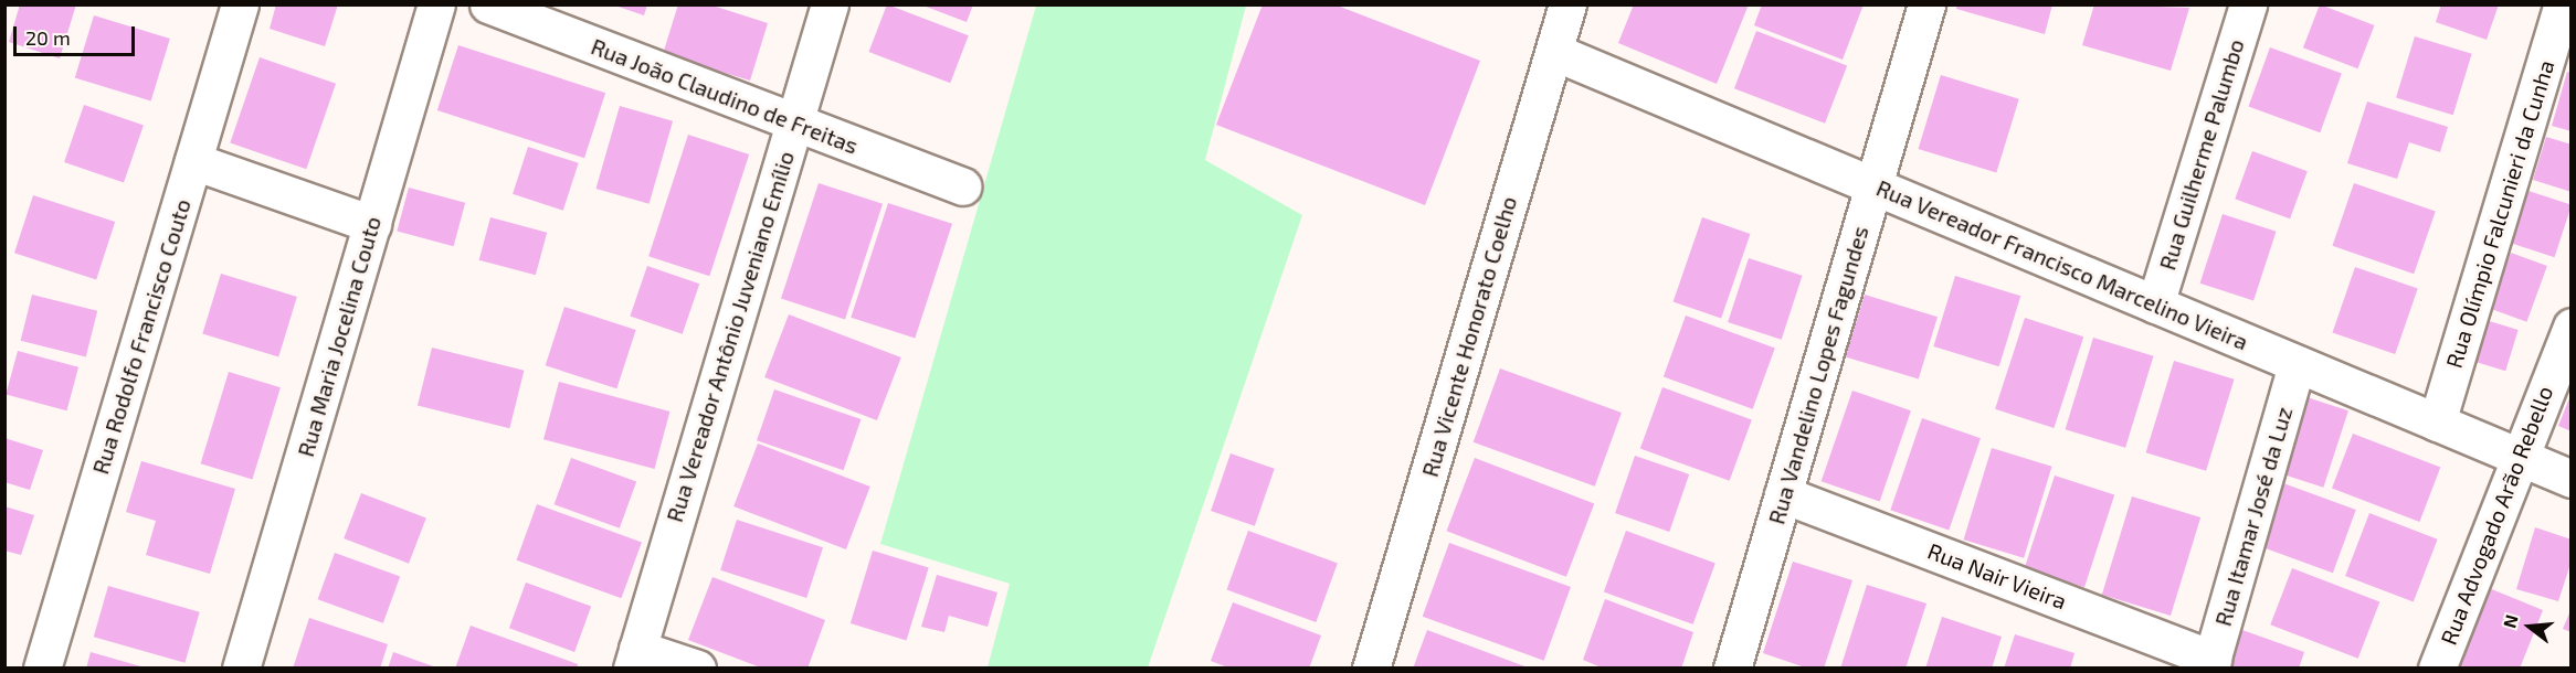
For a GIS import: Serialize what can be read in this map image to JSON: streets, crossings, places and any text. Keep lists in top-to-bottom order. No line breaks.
{"streets":{"street":["Rua João Claudino de Freitas","Rua Guilherme Palumbo","Rua Olímpio Falcunieri da Cunha","Rua Vereador Francisco Marcelino Vieira","Rua Rodolfo Francisco Couto","Rua Maria Jocelina Couto","Rua Vereador Antônio Juveniano Emílio","Rua Vicente Honorato Coelho","Rua Vandelino Lopes Fagundes","Rua Advogado Arão Rebello","Rua Itamar José da Luz","Rua Nair Vieira"]},"crossings":[["Rua João Claudino de Freitas","Rua Vereador Antônio Juveniano Emílio"],["Rua Guilherme Palumbo","Rua Vereador Francisco Marcelino Vieira"],["Rua Olímpio Falcunieri da Cunha","Rua Vereador Francisco Marcelino Vieira"],["Rua Vereador Francisco Marcelino Vieira","Rua Vicente Honorato Coelho"],["Rua Vereador Francisco Marcelino Vieira","Rua Vandelino Lopes Fagundes"],["Rua Vereador Francisco Marcelino Vieira","Rua Advogado Arão Rebello"],["Rua Vereador Francisco Marcelino Vieira","Rua Itamar José da Luz"],["Rua Vandelino Lopes Fagundes","Rua Nair Vieira"],["Rua Itamar José da Luz","Rua Nair Vieira"]],"scale_bar":"20 m","north":"left"}
